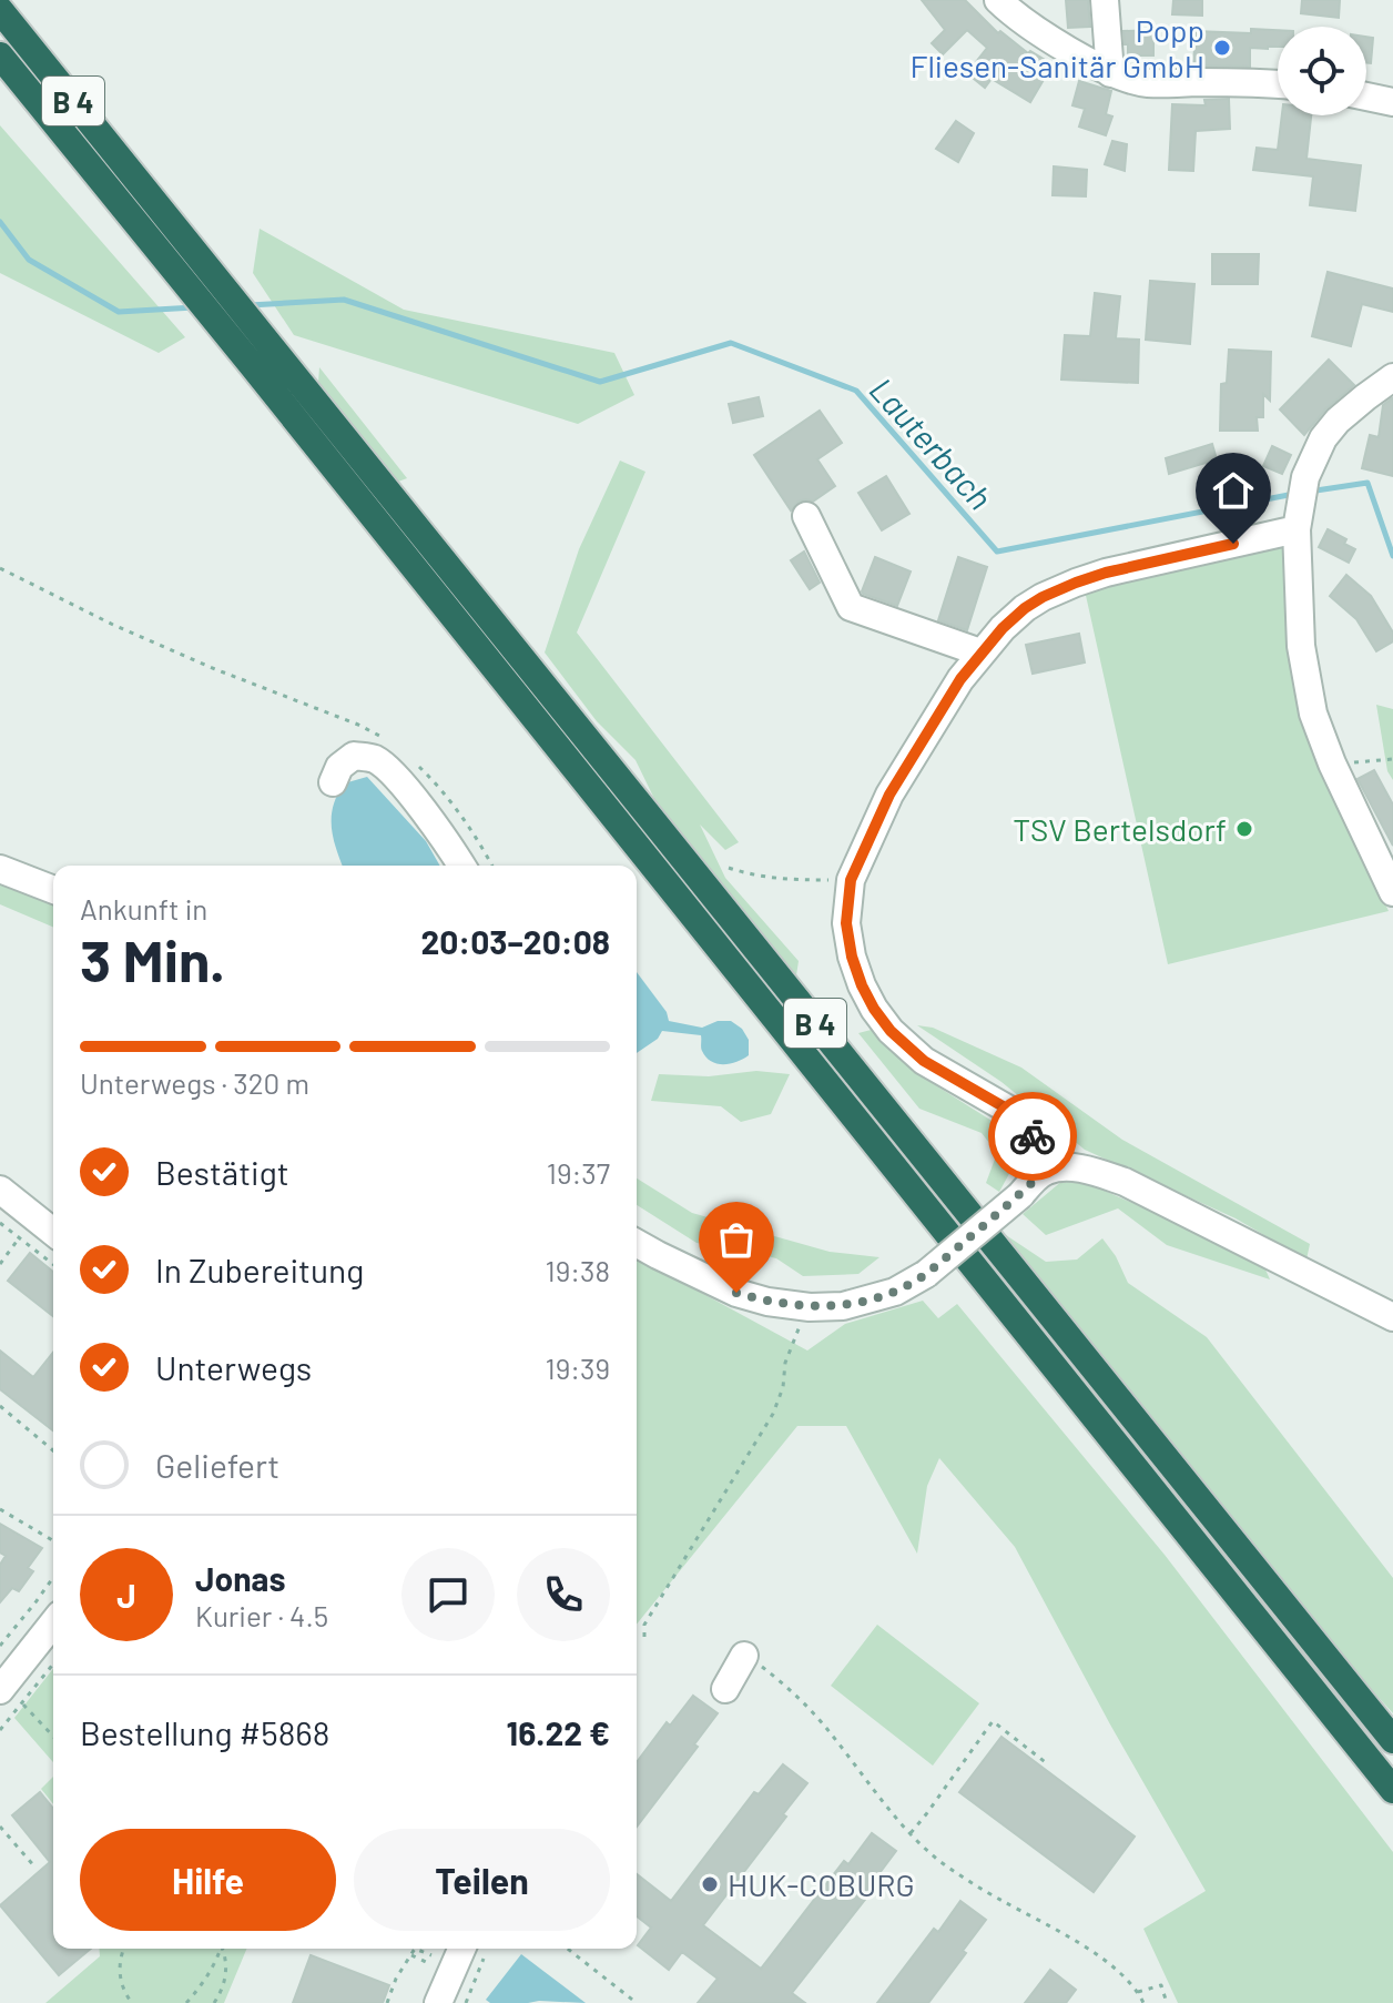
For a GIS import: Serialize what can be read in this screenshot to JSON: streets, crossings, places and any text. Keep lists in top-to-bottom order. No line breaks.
{"streets":{"highway":["B 4"]},"water":["Lauterbach"],"places":["Popp Fliesen-Sanitär GmbH","TSV Bertelsdorf","HUK-COBURG"],"page":{"heading":["3 Min.","Ankunft in","20:03–20:08"],"panel":["Jonas","Kurier · 4.5","Bestellung #5868","16.22 €"],"bar":"Unterwegs · 320 m","list":[["Bestätigt","19:37"],["In Zubereitung","19:38"],["Unterwegs","19:39"],"Geliefert"],"round":"J","buttons":["Hilfe","Teilen"]}}
